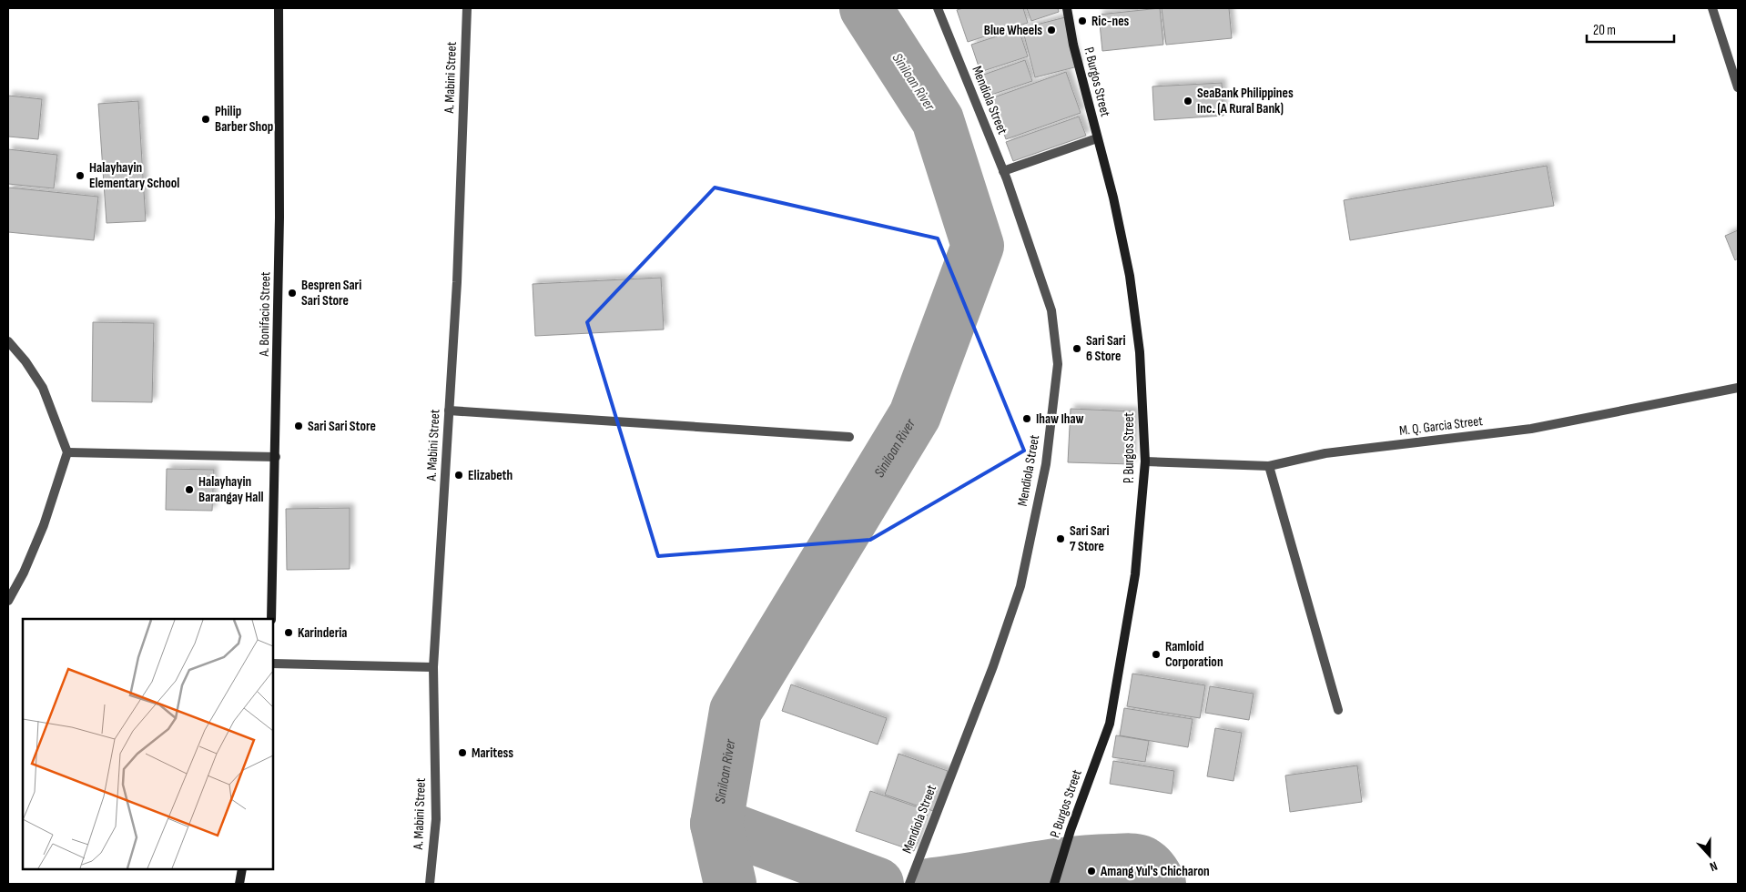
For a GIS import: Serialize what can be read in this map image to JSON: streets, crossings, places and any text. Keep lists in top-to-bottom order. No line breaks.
{"streets":{"main road":["P. Burgos Street","A. Bonifacio Street"],"street":["A. Mabini Street","Mendiola Street","M. Q. Garcia Street"]},"crossings":[["P. Burgos Street","M. Q. Garcia Street"]],"water":["Siniloan River"],"places":["Ric-nes","Blue Wheels","SeaBank Philippines Inc. (A Rural Bank)","Philip Barber Shop","Halayhayin Elementary School","Bespren Sari Sari Store","Sari Sari 6 Store","Ihaw Ihaw","Sari Sari Store","Elizabeth","Halayhayin Barangay Hall","Sari Sari 7 Store","Karinderia","Ramloid Corporation","Maritess","Amang Yul's Chicharon"],"scale_bar":"20 m","north":"bottom"}
